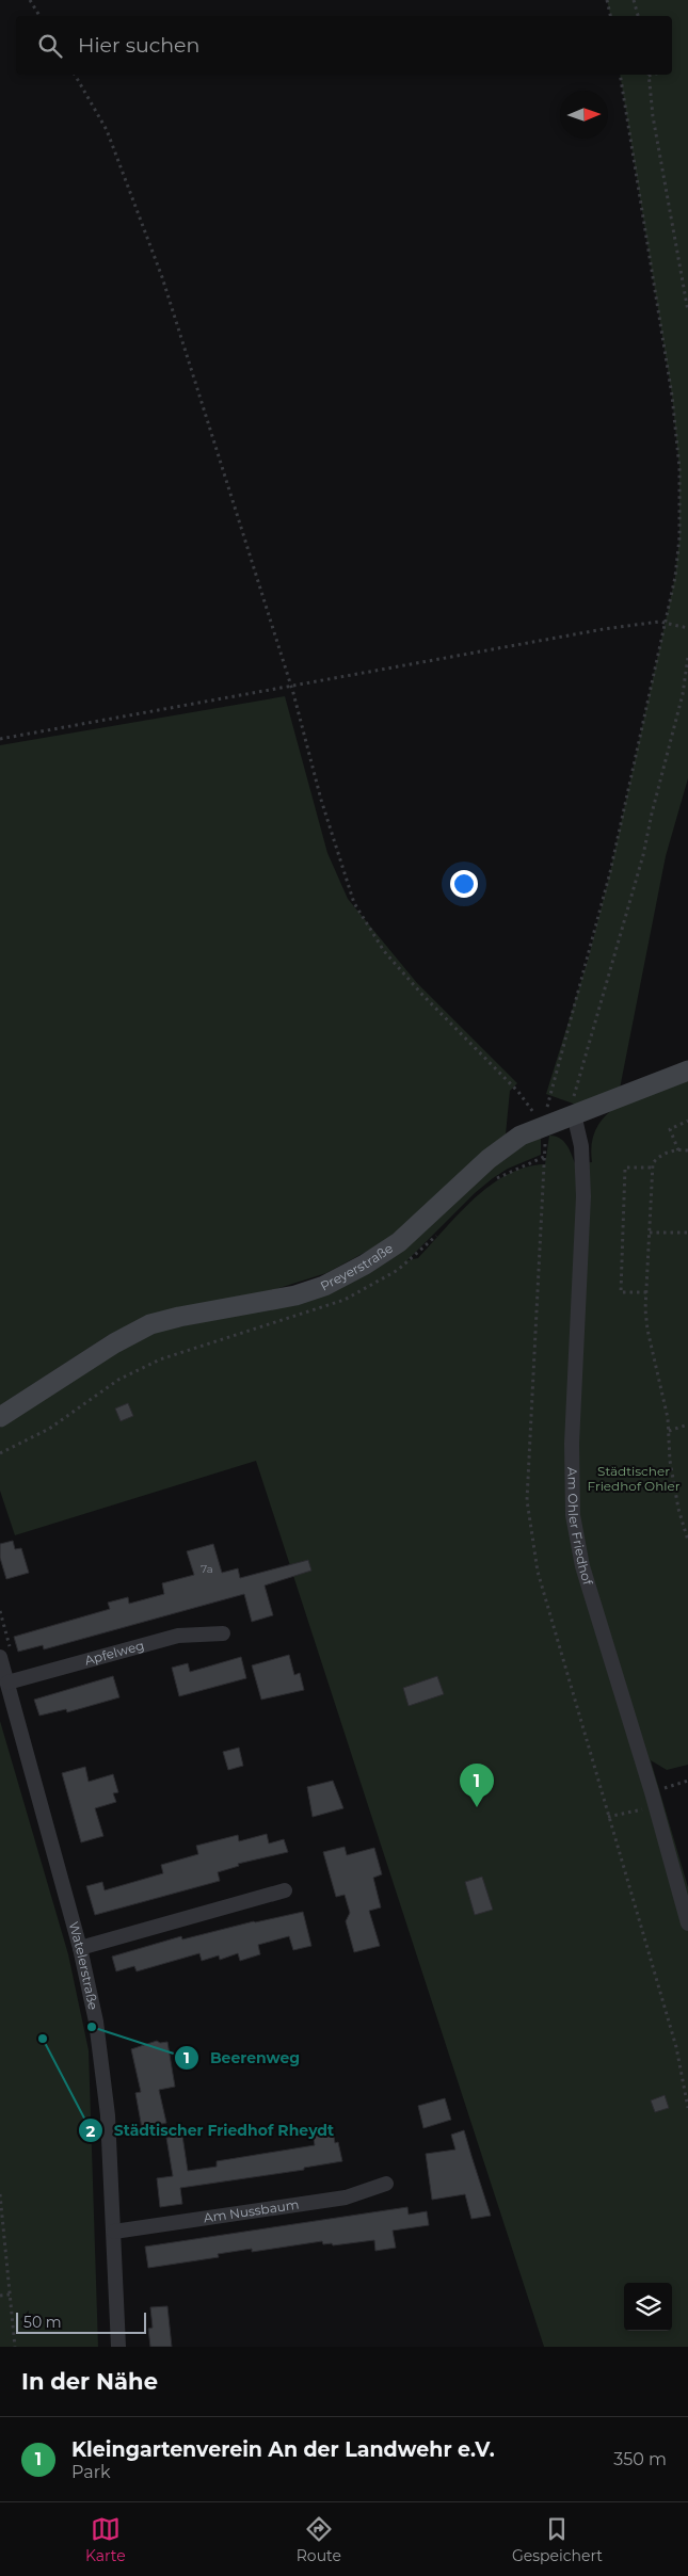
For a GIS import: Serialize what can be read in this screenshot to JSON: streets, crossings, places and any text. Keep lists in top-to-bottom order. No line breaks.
{"streets":{"main road":["Preyerstraße"],"street":["Am Ohler Friedhof","Apfelweg","Watelerstraße","Am Nussbaum"]},"crossings":[["Preyerstraße","Am Ohler Friedhof"],["Apfelweg","Watelerstraße"],["Watelerstraße","Am Nussbaum"]],"parks":["Städtischer Friedhof Ohler"],"places":["Beerenweg","Städtischer Friedhof Rheydt"],"house_numbers":["7a"],"scale_bar":"50 m","north":"right","page":{"search":"Hier suchen","pins":"1","scale":"50 m","heading":"In der Nähe","list":[{"mark":"1","name":"Kleingartenverein An der Landwehr e.V.","note":"Park","value":"350 m"}],"nav":["Karte","Route","Gespeichert"]}}
